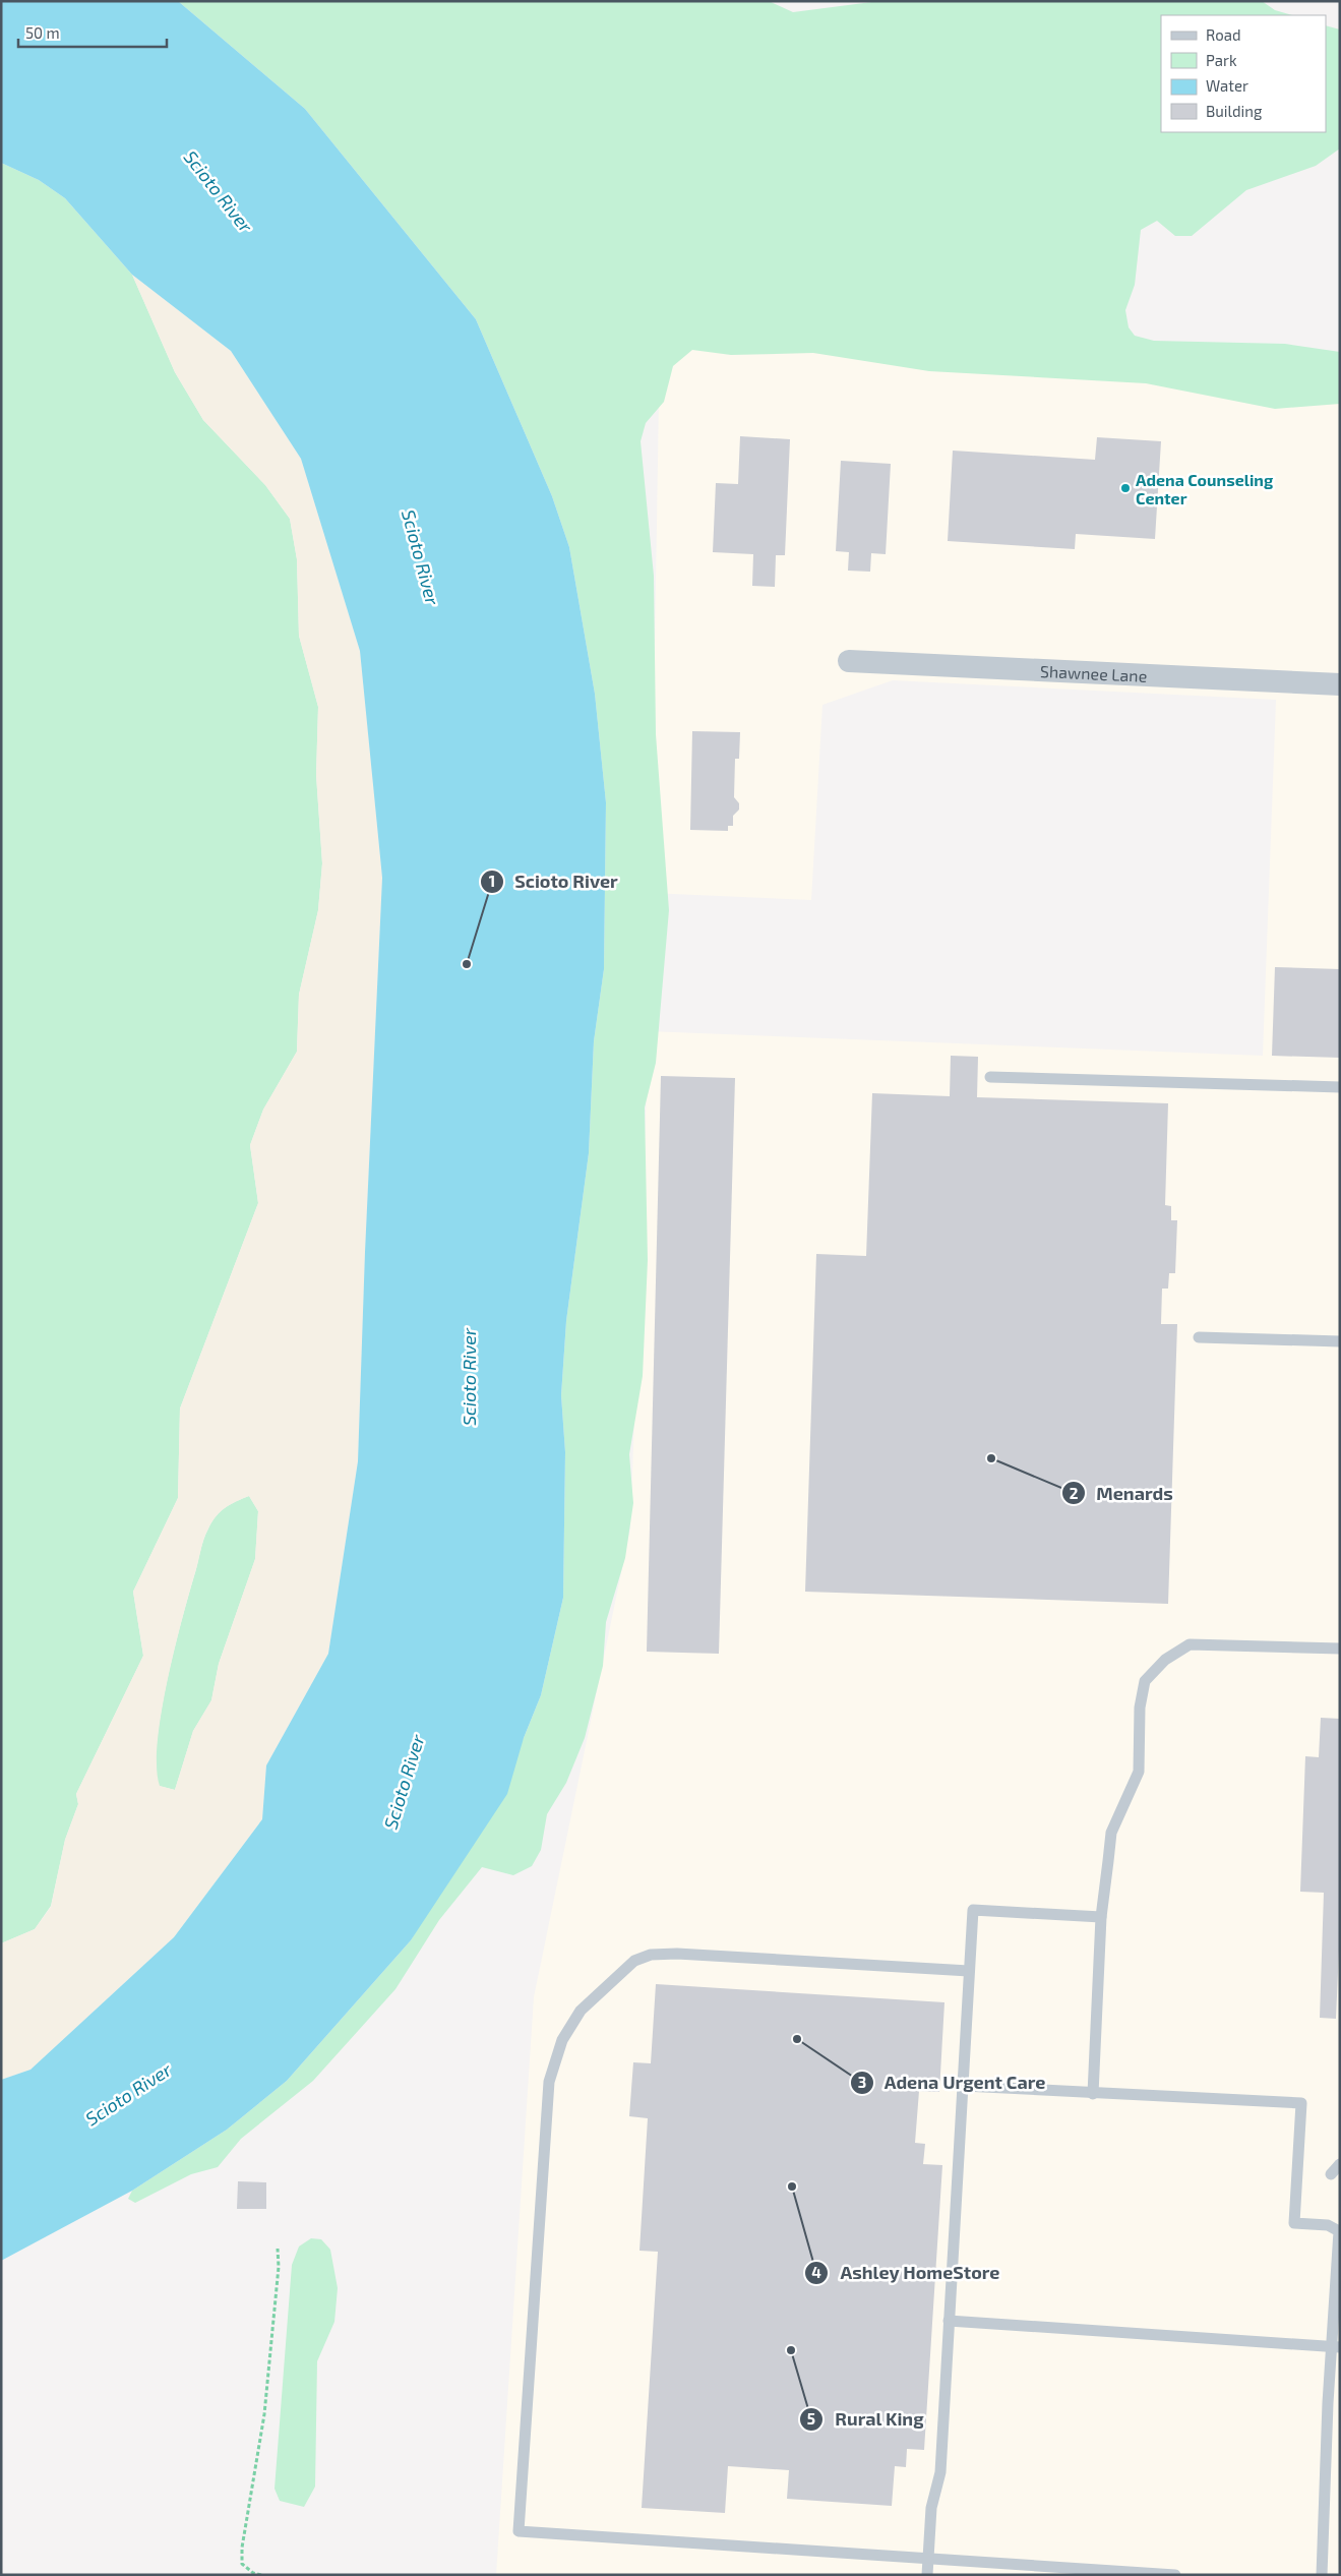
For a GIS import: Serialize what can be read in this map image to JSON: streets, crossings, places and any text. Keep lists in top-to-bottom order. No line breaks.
{"streets":{"street":["Shawnee Lane"]},"water":["Scioto River"],"places":["Adena Counseling Center","Scioto River","Menards","Adena Urgent Care","Ashley HomeStore","Rural King"],"legend":["Road","Park","Water","Building"],"scale_bar":"50 m"}
